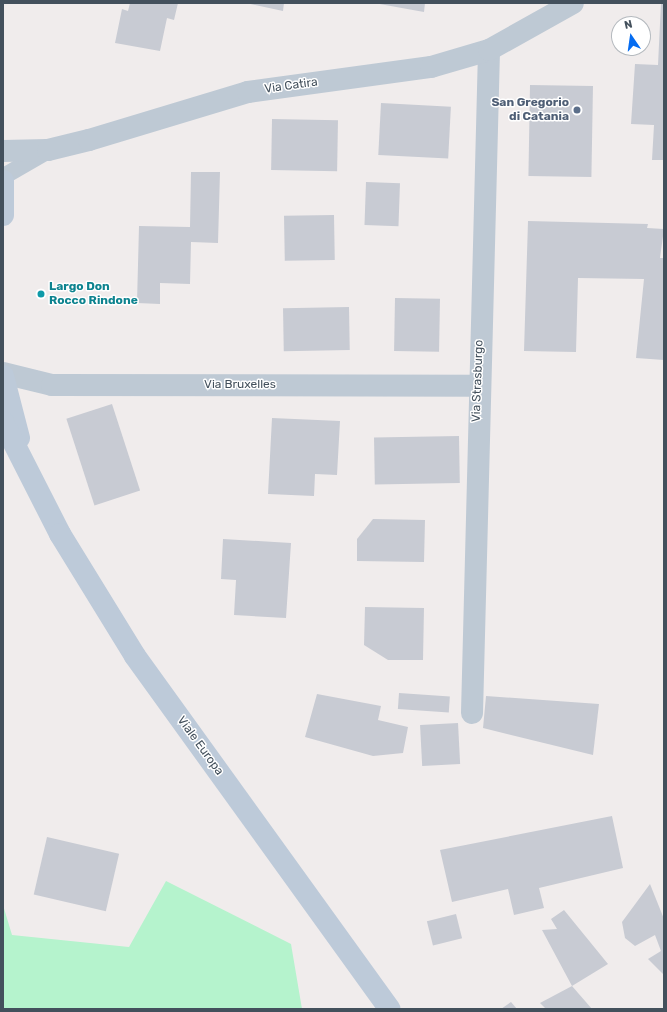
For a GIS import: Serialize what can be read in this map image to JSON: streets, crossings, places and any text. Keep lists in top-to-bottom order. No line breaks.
{"streets":{"main road":["Viale Europa"],"street":["Via Catira","Via Strasburgo","Via Bruxelles"]},"crossings":[["Via Catira","Via Strasburgo"],["Via Strasburgo","Via Bruxelles"]],"places":["San Gregorio di Catania","Largo Don Rocco Rindone"],"north":"top"}
